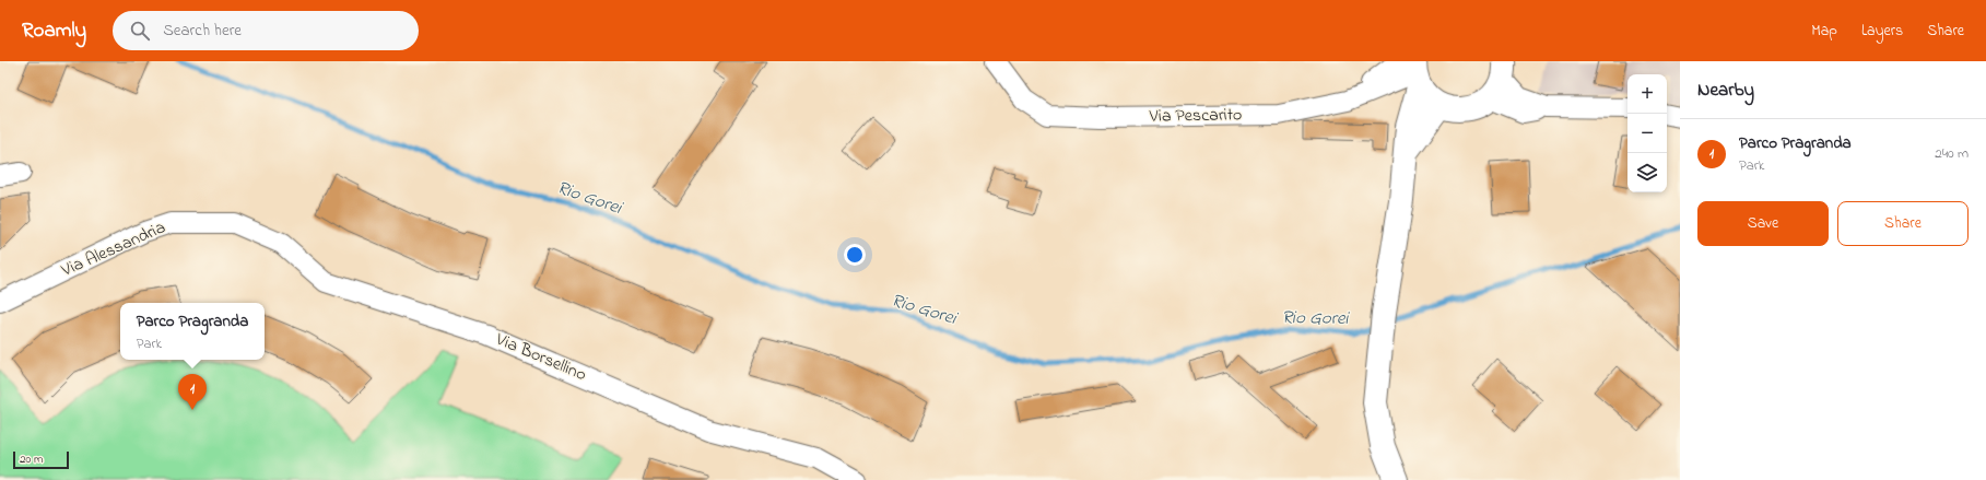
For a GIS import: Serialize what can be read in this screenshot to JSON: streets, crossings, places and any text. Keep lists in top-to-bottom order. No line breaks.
{"streets":{"street":["Via Pescarito","Via Alessandria","Via Borsellino"]},"crossings":[["Via Alessandria","Via Borsellino"]],"water":["Rio Gorei"],"scale_bar":"20 m","page":{"header":"Roamly","search":"Search here","nav":["Map","Layers","Share"],"heading":"Nearby","map_buttons":["+","−"],"list":[{"mark":"1","name":"Parco Pragranda","note":"Park","value":"240 m"}],"buttons":["Save","Share"],"popup":["Parco Pragranda","Park"],"pins":"1","scale":"20 m"}}
